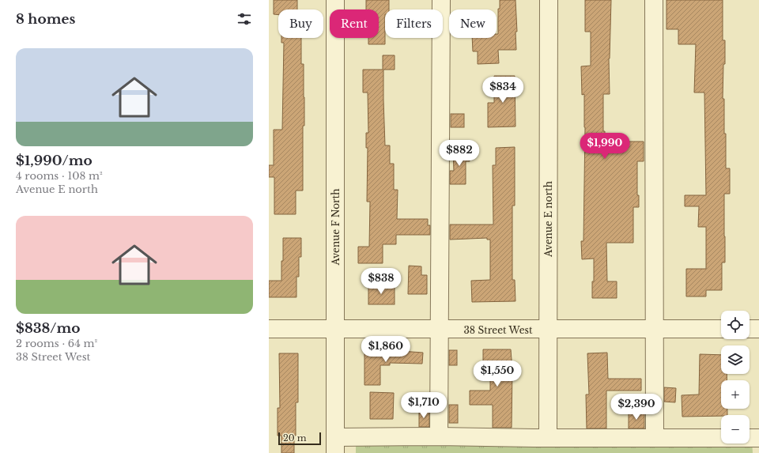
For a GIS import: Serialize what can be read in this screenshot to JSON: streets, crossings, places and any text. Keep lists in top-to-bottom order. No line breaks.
{"streets":{"street":["Avenue E north","Avenue F North","38 Street West"]},"crossings":[["Avenue E north","38 Street West"],["Avenue F North","38 Street West"]],"scale_bar":"20 m","page":{"heading":"8 homes","chip":["Buy","Rent","Filters","New"],"list":[{"name":"$1,990/mo","note":"4 rooms · 108 m² · Avenue E north"},{"name":"$838/mo","note":"2 rooms · 64 m² · 38 Street West"}],"price":["$834","$1,990","$882","$838","$1,860","$1,550","$1,710","$2,390"],"map_buttons":["+","−"],"scale":"20 m"}}
